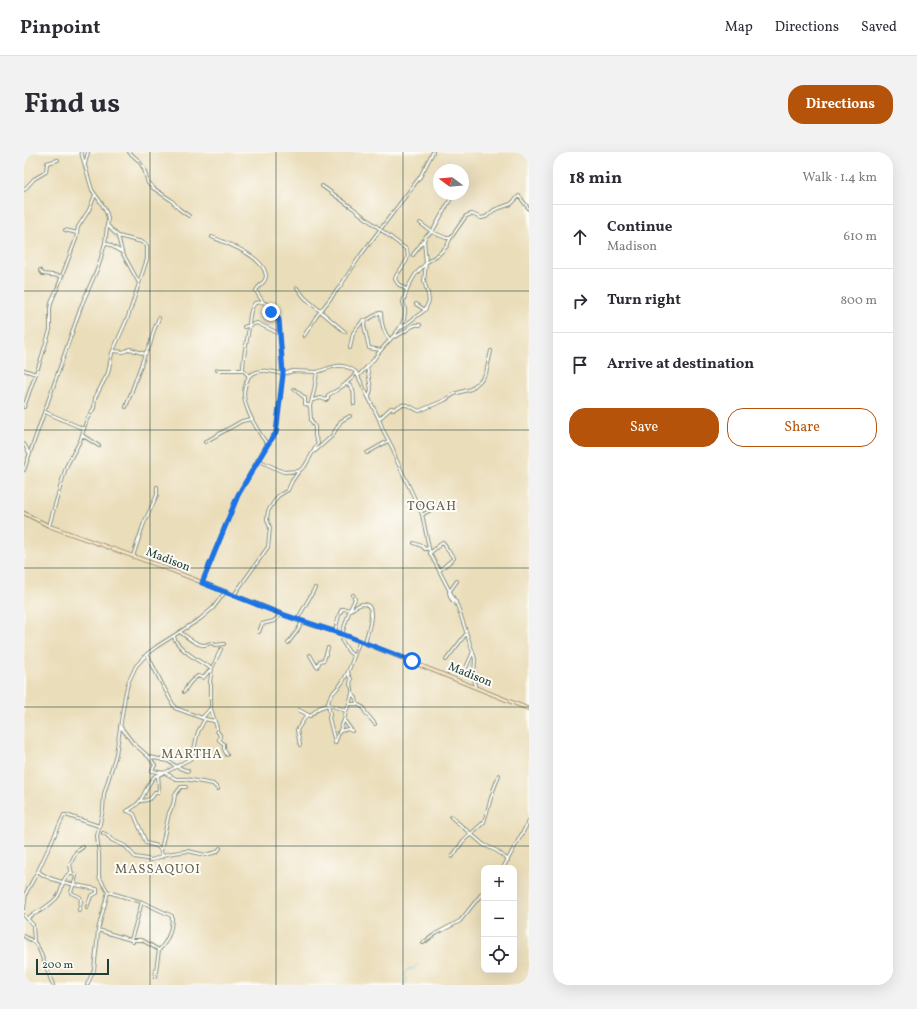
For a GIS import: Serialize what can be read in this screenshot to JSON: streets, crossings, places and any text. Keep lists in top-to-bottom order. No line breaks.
{"streets":{"street":["Madison"]},"districts":["TOGAH","MARTHA","MASSAQUOI"],"scale_bar":"200 m","north":"left","page":{"header":"Pinpoint","nav":["Map","Directions","Saved"],"title":"Find us","buttons":["Directions",["Save","Share"]],"heading":["18 min","Walk · 1.4 km"],"list":[["Continue","Madison","610 m"],["Turn right","800 m"],"Arrive at destination"],"map_buttons":["+","−"],"scale":"200 m"}}
